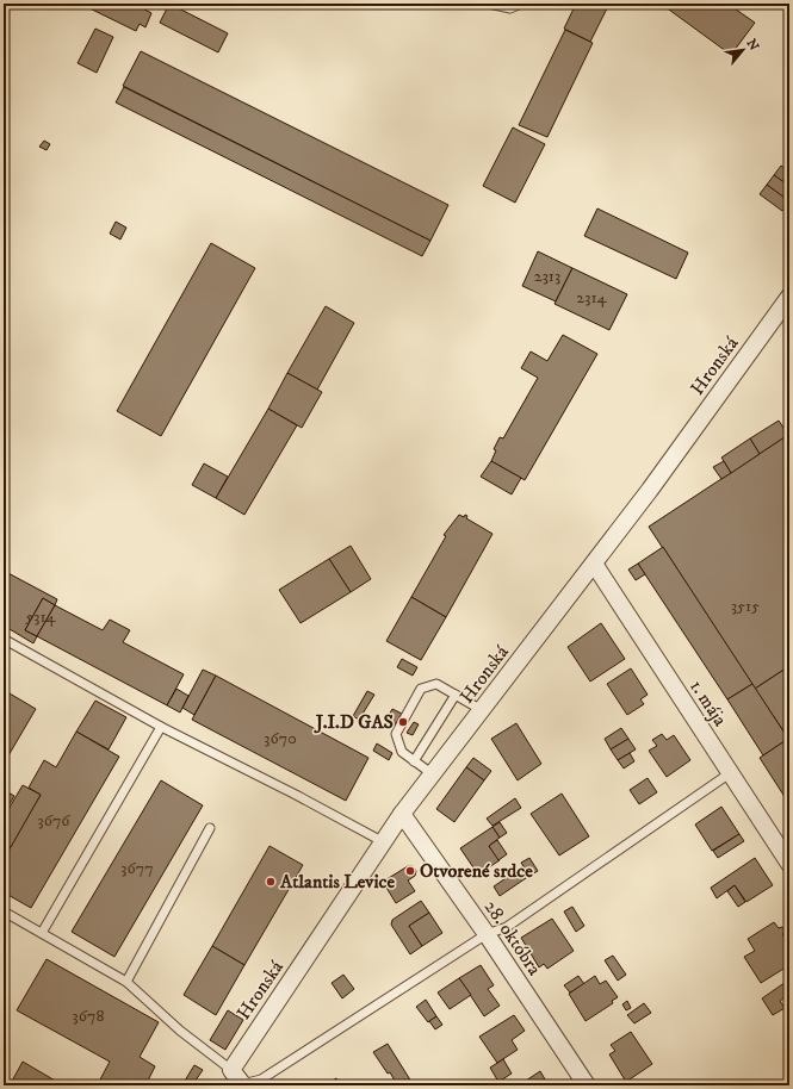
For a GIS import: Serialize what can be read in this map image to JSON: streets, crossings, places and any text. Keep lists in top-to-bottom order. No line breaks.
{"streets":{"street":["Hronská","1. mája","28. októbra"]},"crossings":[["Hronská","1. mája"],["Hronská","28. októbra"]],"places":["J.I.D GAS","Otvorené srdce","Atlantis Levice"],"house_numbers":["2313","2314","3515","5314","3670","3676","3677","3678"],"north":"top right"}
